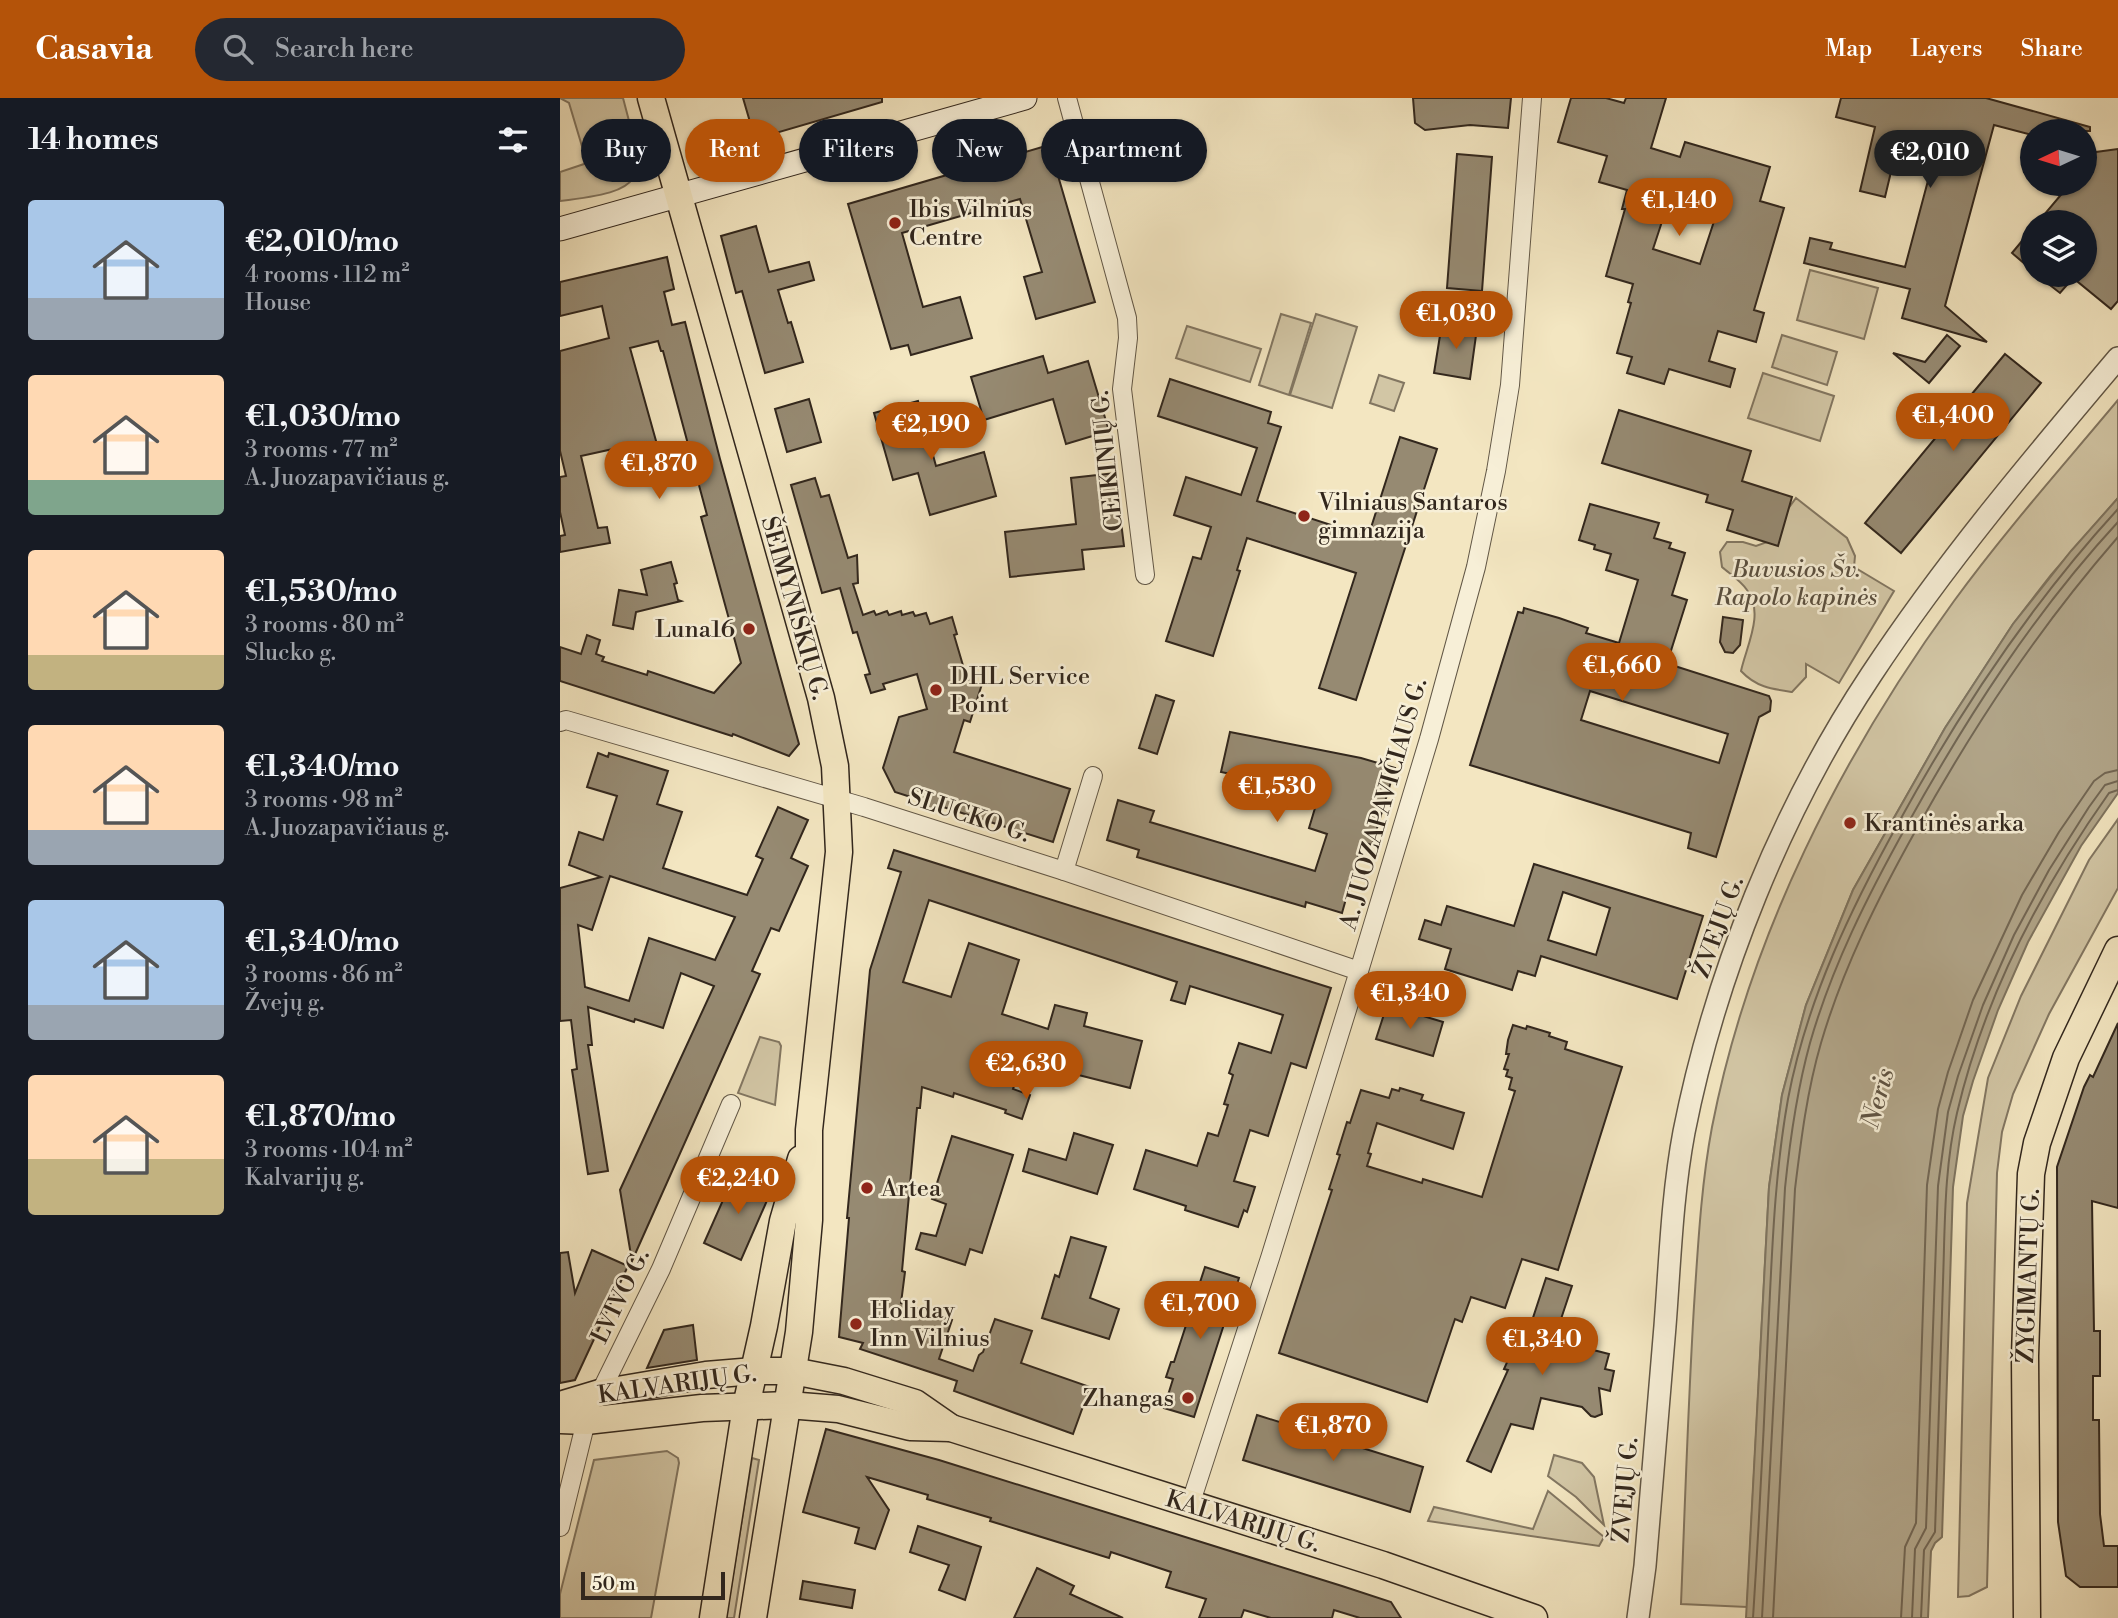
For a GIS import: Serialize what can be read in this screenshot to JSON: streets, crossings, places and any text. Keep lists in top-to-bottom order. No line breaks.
{"streets":{"main road":["ŠEIMYNIŠKIŲ G.","ŽYGIMANTŲ G.","KALVARIJŲ G."],"street":["CEIKINIŲ G.","A. JUOZAPAVIČIAUS G.","SLUCKO G.","ŽVEJŲ G.","LVIVO G."]},"crossings":[["ŠEIMYNIŠKIŲ G.","SLUCKO G."],["ŠEIMYNIŠKIŲ G.","KALVARIJŲ G."],["A. JUOZAPAVIČIAUS G.","SLUCKO G."],["A. JUOZAPAVIČIAUS G.","KALVARIJŲ G."],["LVIVO G.","KALVARIJŲ G."]],"water":["Neris"],"parks":["Buvusios Šv. Rapolo kapinės"],"places":["Ibis Vilnius Centre","Vilniaus Santaros gimnazija","Luna16","DHL Service Point","Krantinės arka","Artea","Holiday Inn Vilnius","Zhangas"],"scale_bar":"50 m","north":"left","page":{"header":"Casavia","search":"Search here","nav":["Map","Layers","Share"],"heading":"14 homes","chip":["Buy","Rent","Filters","New","Apartment"],"price":["€2,010","€1,140","€1,030","€1,400","€2,190","€1,870","€1,660","€1,530","€1,340","€2,630","€2,240","€1,700","€1,340","€1,870"],"list":[{"name":"€2,010/mo","note":"4 rooms · 112 m² · House"},{"name":"€1,030/mo","note":"3 rooms · 77 m² · A. Juozapavičiaus g."},{"name":"€1,530/mo","note":"3 rooms · 80 m² · Slucko g."},{"name":"€1,340/mo","note":"3 rooms · 98 m² · A. Juozapavičiaus g."},{"name":"€1,340/mo","note":"3 rooms · 86 m² · Žvejų g."},{"name":"€1,870/mo","note":"3 rooms · 104 m² · Kalvarijų g."}],"scale":"50 m"}}
